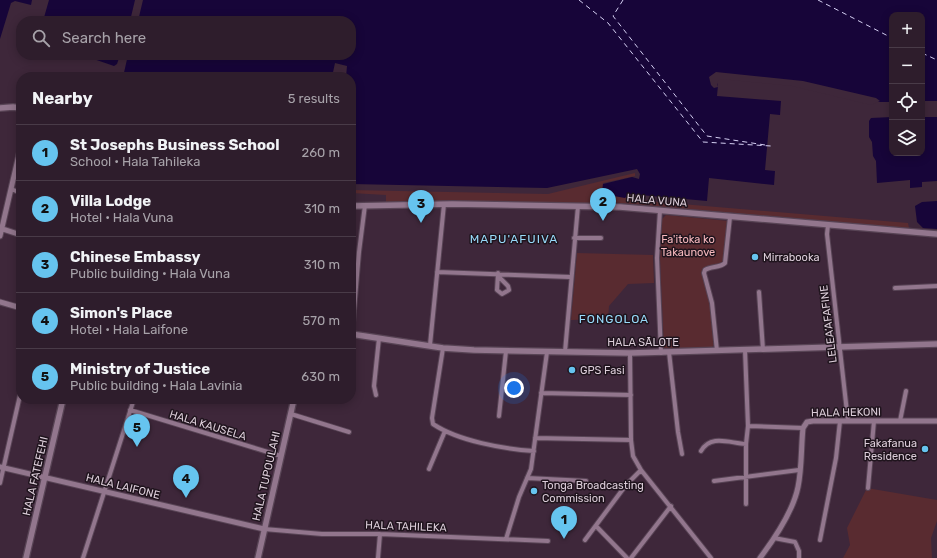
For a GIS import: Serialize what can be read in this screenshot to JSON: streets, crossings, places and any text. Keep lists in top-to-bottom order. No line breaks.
{"streets":{"main road":["HALA VUNA","HALA SĀLOTE","HALA FATEFEHI","HALA TUPOULAHI"],"street":["LELEA’AFAFINE","HALA HEKONI","HALA KAUSELA","HALA LAIFONE","HALA TAHILEKA"]},"crossings":[["HALA VUNA","LELEA’AFAFINE"],["LELEA’AFAFINE","HALA SĀLOTE"],["LELEA’AFAFINE","HALA HEKONI"],["HALA KAUSELA","HALA TUPOULAHI"],["HALA FATEFEHI","HALA LAIFONE"],["HALA TUPOULAHI","HALA LAIFONE"],["HALA TUPOULAHI","HALA TAHILEKA"],["HALA LAIFONE","HALA TAHILEKA"]],"districts":["MAPU'AFUIVA","FONGOLOA"],"parks":["Fa'itoka ko Takaunove"],"places":["Mirrabooka","GPS Fasi","Fakafanua Residence","Tonga Broadcasting Commission"],"page":{"map_buttons":["+","−"],"search":"Search here","heading":["Nearby","5 results"],"list":[{"mark":"1","name":"St Josephs Business School","note":"School · Hala Tahileka","value":"260 m"},{"mark":"2","name":"Villa Lodge","note":"Hotel · Hala Vuna","value":"310 m"},{"mark":"3","name":"Chinese Embassy","note":"Public building · Hala Vuna","value":"310 m"},{"mark":"4","name":"Simon's Place","note":"Hotel · Hala Laifone","value":"570 m"},{"mark":"5","name":"Ministry of Justice","note":"Public building · Hala Lavinia","value":"630 m"}],"pins":["2","3","5","4","1"]}}
